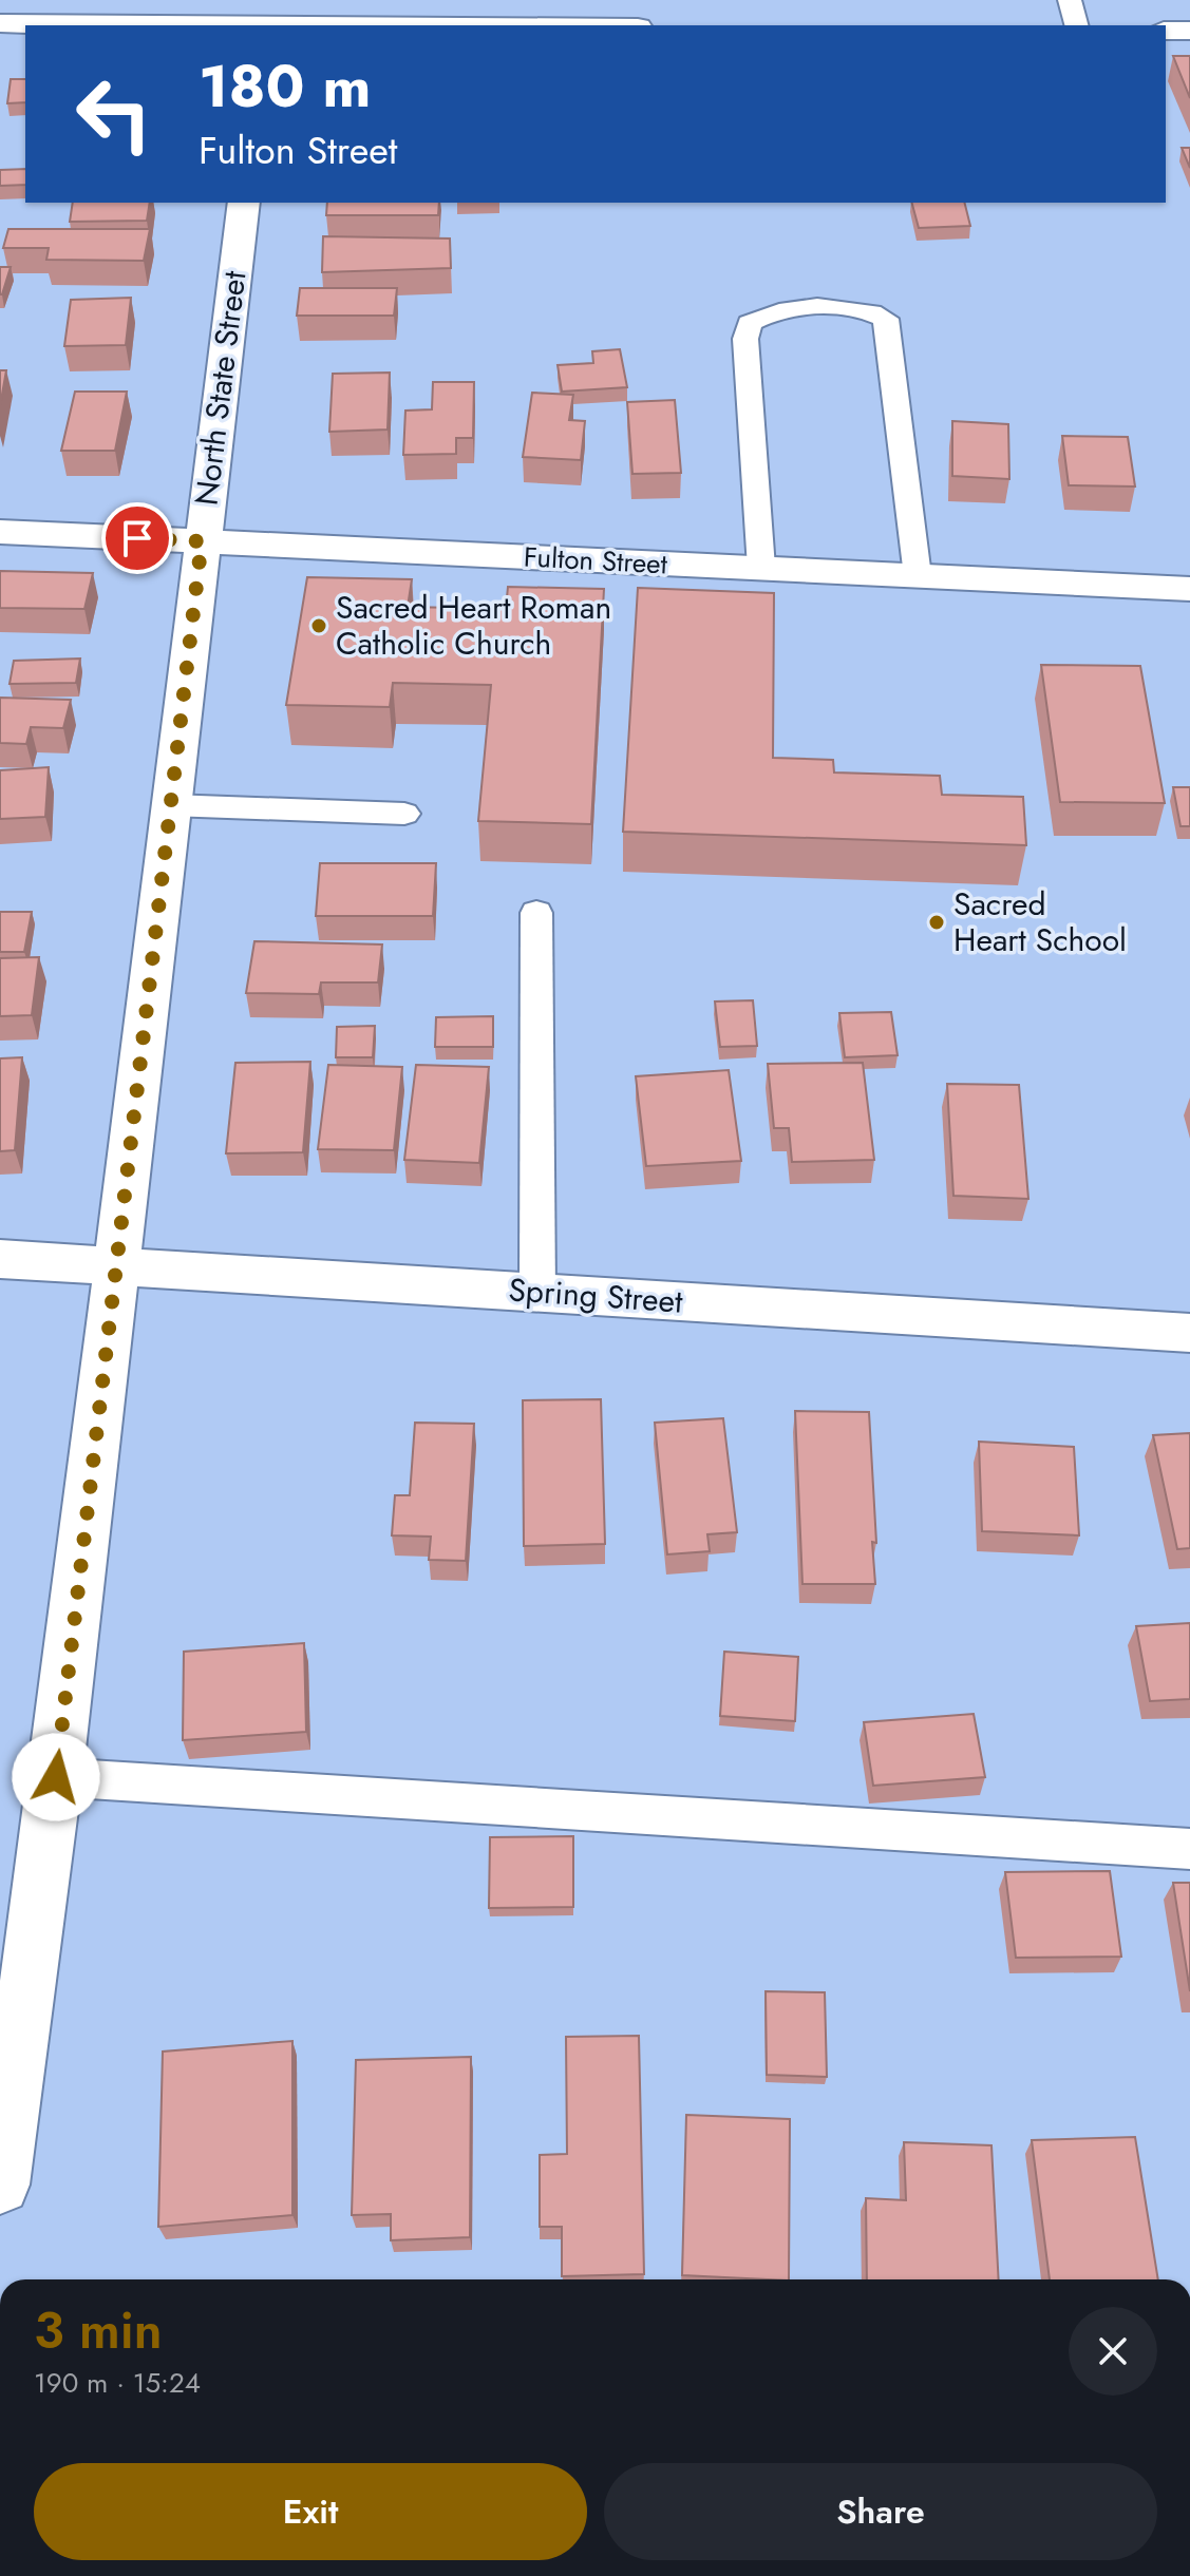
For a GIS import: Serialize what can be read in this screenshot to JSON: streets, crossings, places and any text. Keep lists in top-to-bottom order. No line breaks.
{"streets":{"street":["North State Street","Fulton Street","Spring Street"]},"crossings":[["North State Street","Fulton Street"],["North State Street","Spring Street"]],"places":["Sacred Heart Roman Catholic Church","Sacred Heart School"],"page":{"turn":["180 m","Fulton Street"],"heading":["3 min","190 m · 15:24"],"buttons":["Exit","Share"]}}
